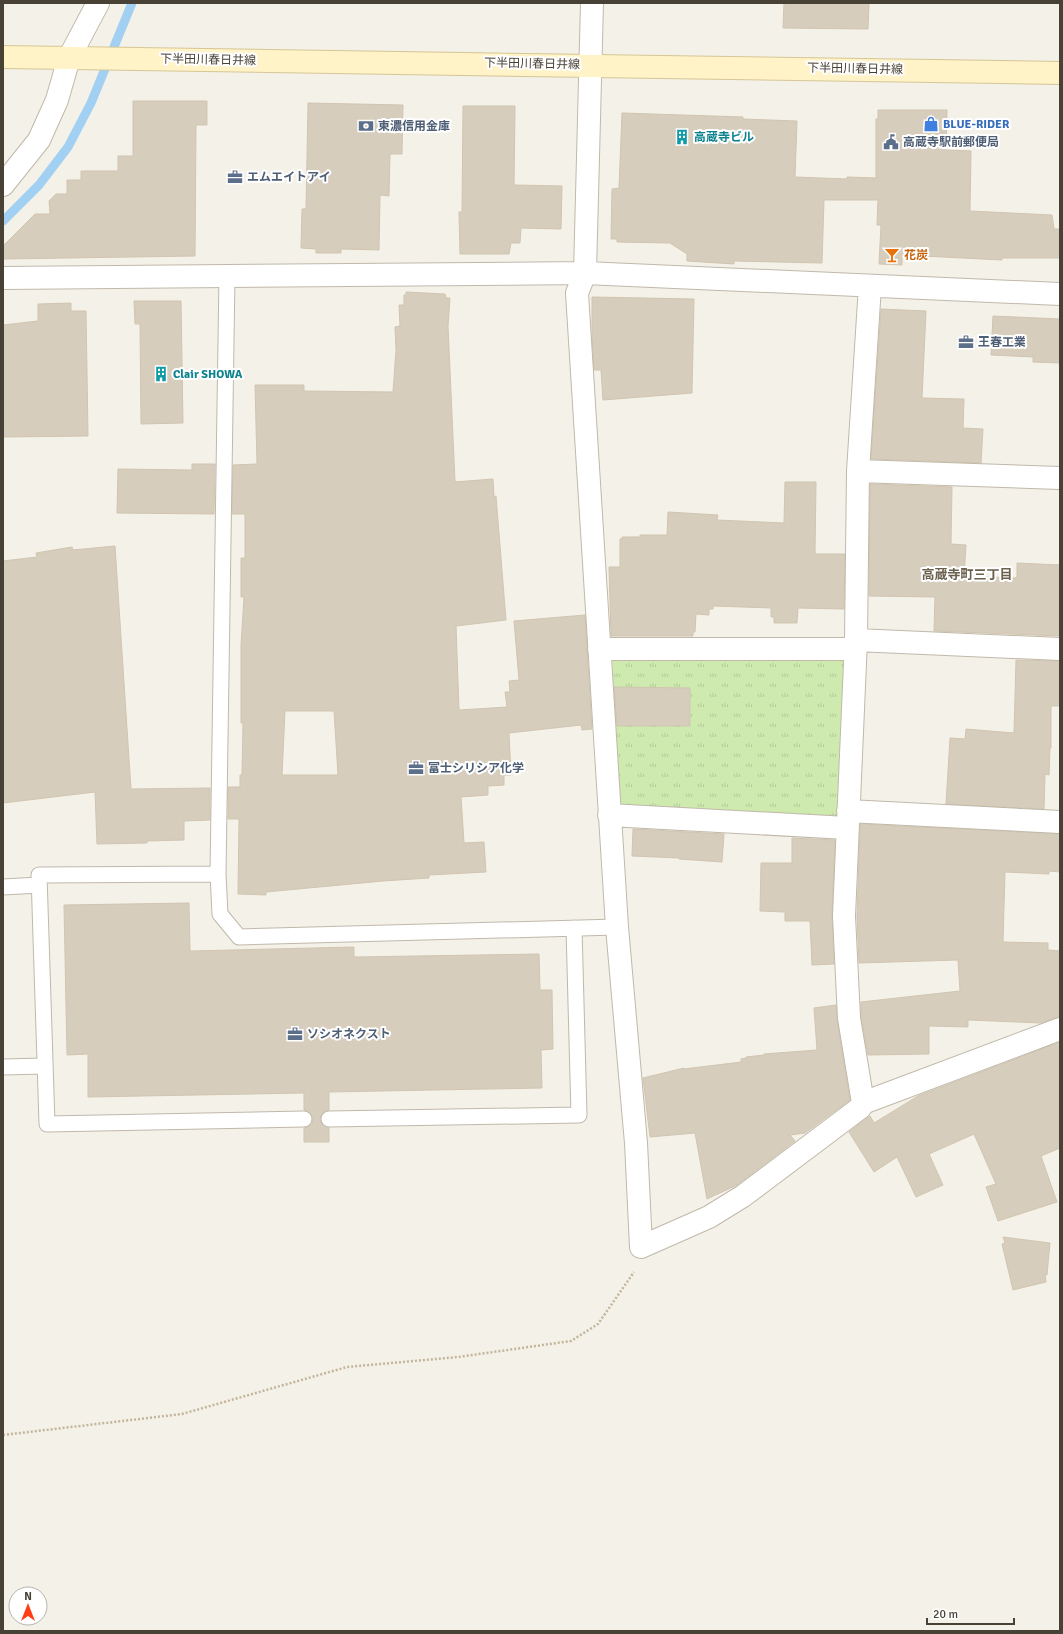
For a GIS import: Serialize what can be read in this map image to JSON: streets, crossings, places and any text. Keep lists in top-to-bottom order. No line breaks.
{"streets":{"main road":["下半田川春日井線"]},"districts":["高蔵寺町三丁目"],"places":{"shop":["BLUE-RIDER"],"bank":["東濃信用金庫"],"building":["高蔵寺ビル","Clair SHOWA"],"public building":["高蔵寺駅前郵便局"],"office":["エムエイトアイ","王春工業","富士シリシア化学","ソシオネクスト"],"bar":["花炭"]},"scale_bar":"20 m","north":"top"}
